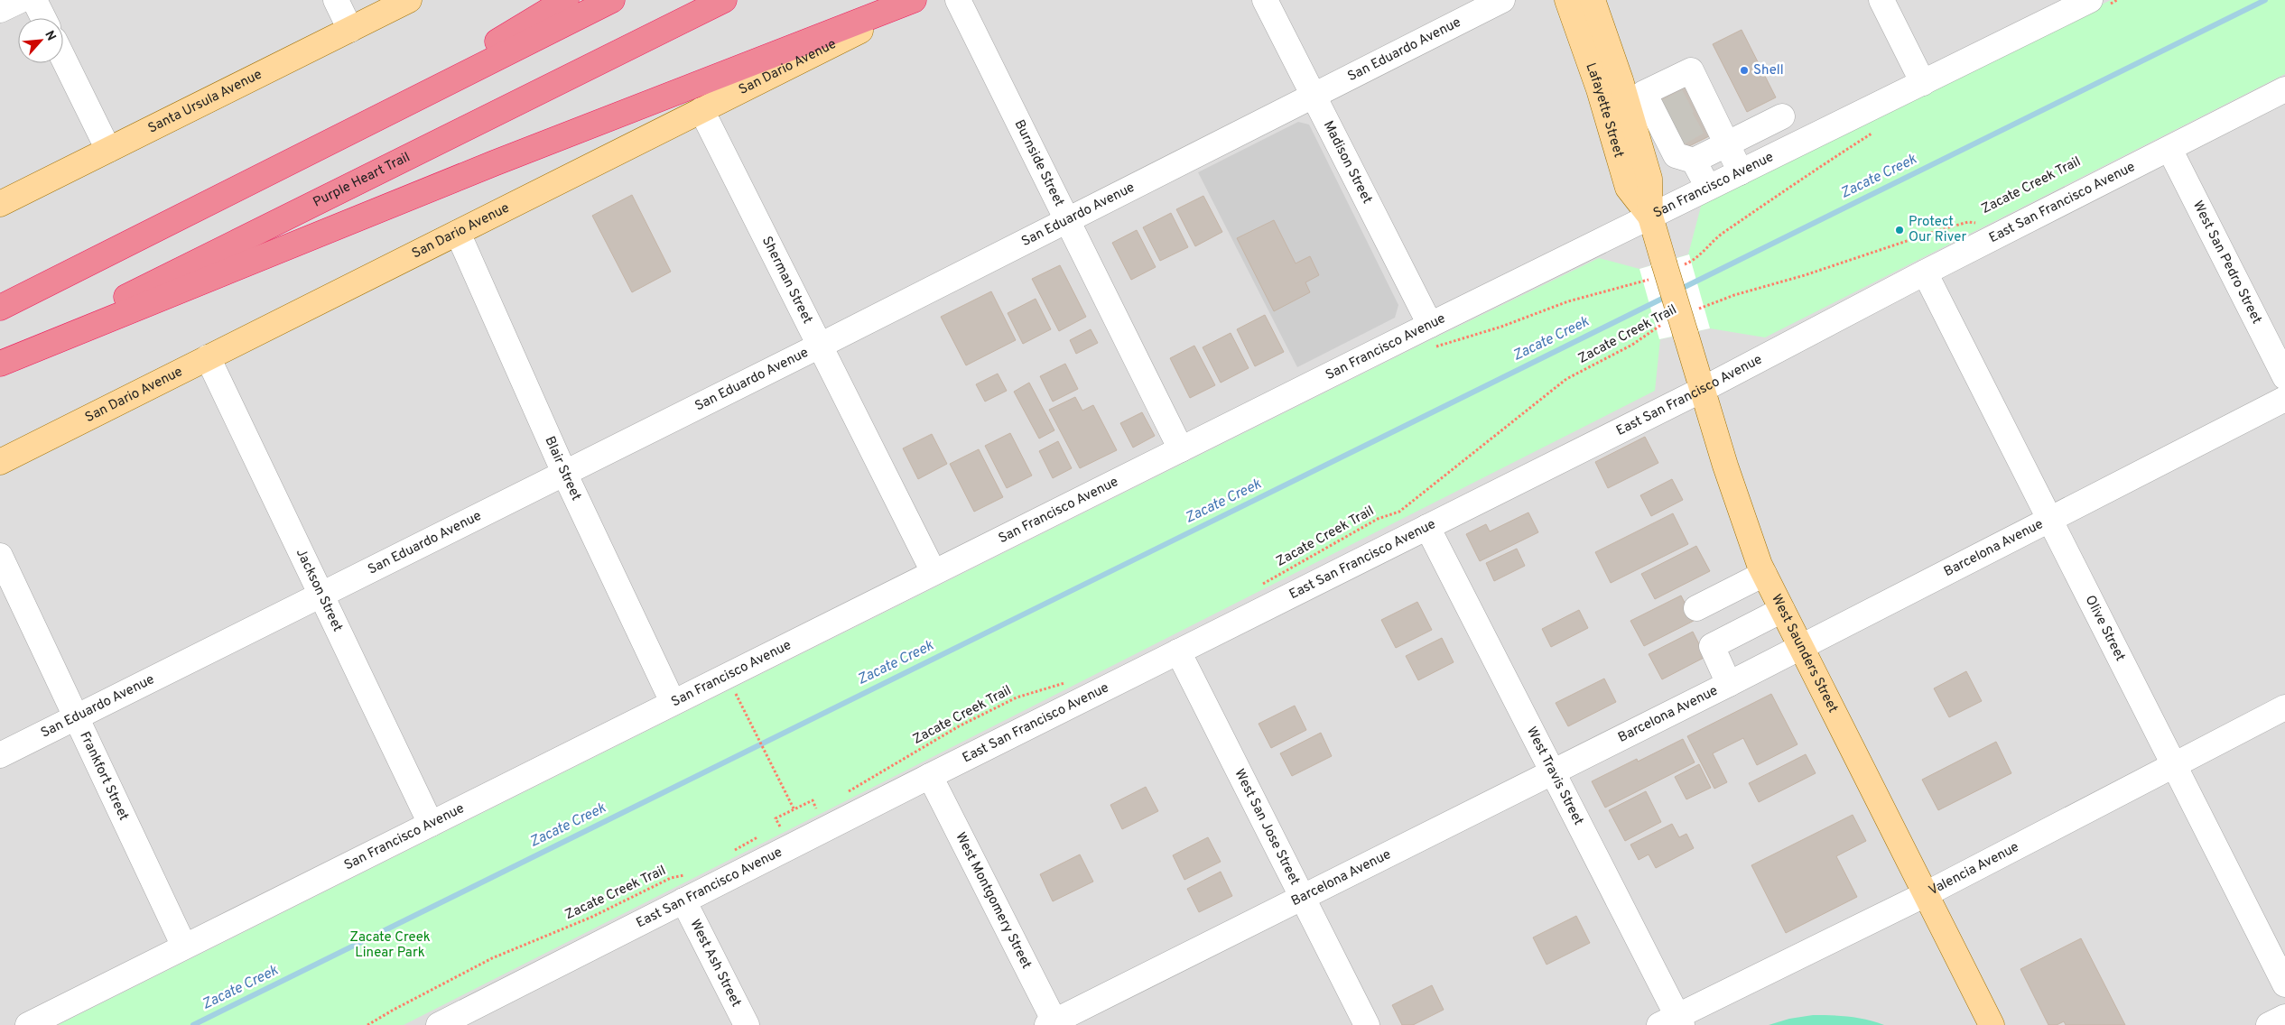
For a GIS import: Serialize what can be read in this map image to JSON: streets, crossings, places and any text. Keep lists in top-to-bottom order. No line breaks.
{"streets":{"highway":["Purple Heart Trail"],"main road":["San Dario Avenue","Santa Ursula Avenue","Lafayette Street","West Saunders Street"],"street":["San Eduardo Avenue","Madison Street","Burnside Street","San Francisco Avenue","East San Francisco Avenue","West San Pedro Street","Sherman Street","Blair Street","Barcelona Avenue","Jackson Street","Olive Street","Frankfort Street","West Travis Street","West San Jose Street","Valencia Avenue","West Montgomery Street","West Ash Street"],"path":["Zacate Creek Trail"]},"crossings":[["San Eduardo Avenue","Madison Street"],["San Eduardo Avenue","Burnside Street"],["San Eduardo Avenue","Sherman Street"],["San Eduardo Avenue","Blair Street"],["San Eduardo Avenue","Jackson Street"],["San Eduardo Avenue","Frankfort Street"],["San Dario Avenue","Sherman Street"],["San Dario Avenue","Blair Street"],["San Dario Avenue","Jackson Street"],["Lafayette Street","San Francisco Avenue"],["Lafayette Street","West Saunders Street"],["Madison Street","San Francisco Avenue"],["Burnside Street","San Francisco Avenue"],["San Francisco Avenue","Sherman Street"],["San Francisco Avenue","Blair Street"],["San Francisco Avenue","Jackson Street"],["San Francisco Avenue","Frankfort Street"],["Zacate Creek Trail","West Saunders Street"],["East San Francisco Avenue","West San Pedro Street"],["East San Francisco Avenue","Olive Street"],["East San Francisco Avenue","West Saunders Street"],["East San Francisco Avenue","West Travis Street"],["East San Francisco Avenue","West San Jose Street"],["East San Francisco Avenue","West Montgomery Street"],["East San Francisco Avenue","West Ash Street"],["Barcelona Avenue","Olive Street"],["Barcelona Avenue","West Saunders Street"],["Barcelona Avenue","West Travis Street"],["Barcelona Avenue","West San Jose Street"],["Barcelona Avenue","West Montgomery Street"],["Olive Street","Valencia Avenue"],["West Saunders Street","Valencia Avenue"],["West Travis Street","Valencia Avenue"]],"water":["Zacate Creek"],"parks":["Zacate Creek Linear Park"],"places":["Shell","Protect Our River"],"north":"top right"}
